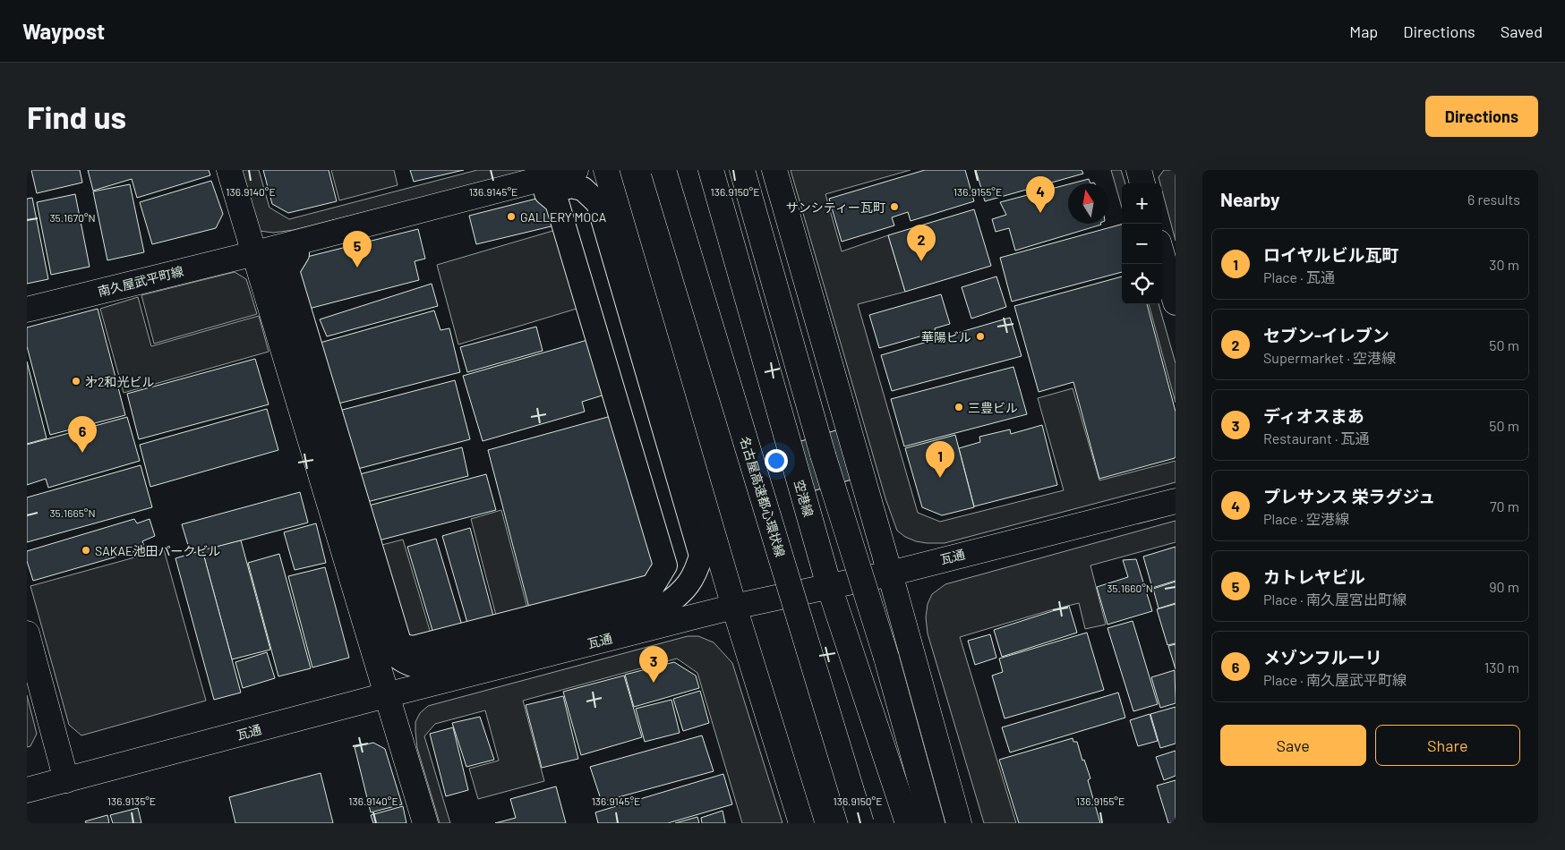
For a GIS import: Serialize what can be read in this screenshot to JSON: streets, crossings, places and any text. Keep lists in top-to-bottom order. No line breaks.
{"streets":{"main road":["南久屋武平町線","名古屋高速都心環状線","空港線","瓦通"]},"crossings":[["空港線","瓦通"]],"places":["サンシティー瓦町","GALLERY MOCA","華陽ビル","㐧2和光ビル","三豊ビル","SAKAE池田パークビル"],"north":"top","page":{"header":"Waypost","nav":["Map","Directions","Saved"],"buttons":["Directions",["Save","Share"]],"title":"Find us","heading":["Nearby","6 results"],"pins":["4","2","5","6","1","3"],"map_buttons":["+","−"],"list":[{"mark":"1","name":"ロイヤルビル瓦町","note":"Place · 瓦通","value":"30 m"},{"mark":"2","name":"セブン-イレブン","note":"Supermarket · 空港線","value":"50 m"},{"mark":"3","name":"ディオスまあ","note":"Restaurant · 瓦通","value":"50 m"},{"mark":"4","name":"プレサンス 栄ラグジュ","note":"Place · 空港線","value":"70 m"},{"mark":"5","name":"カトレヤビル","note":"Place · 南久屋宮出町線","value":"90 m"},{"mark":"6","name":"メゾンフルーリ","note":"Place · 南久屋武平町線","value":"130 m"}]},"coordinates":["136.9140°E","136.9145°E","136.9150°E","136.9155°E","35.1670°N","35.1665°N","35.1660°N","136.9135°E"]}
